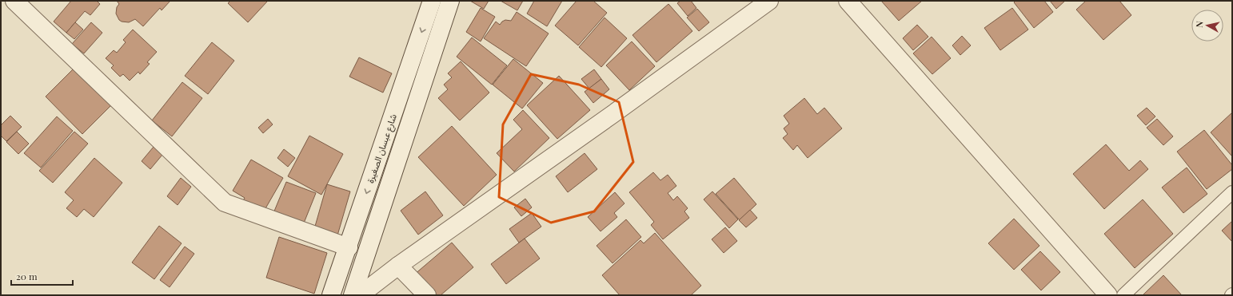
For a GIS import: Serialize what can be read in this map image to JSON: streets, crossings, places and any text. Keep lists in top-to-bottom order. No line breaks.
{"streets":{"street":["شارع عبسان الصغيرة"]},"scale_bar":"20 m","north":"left"}
